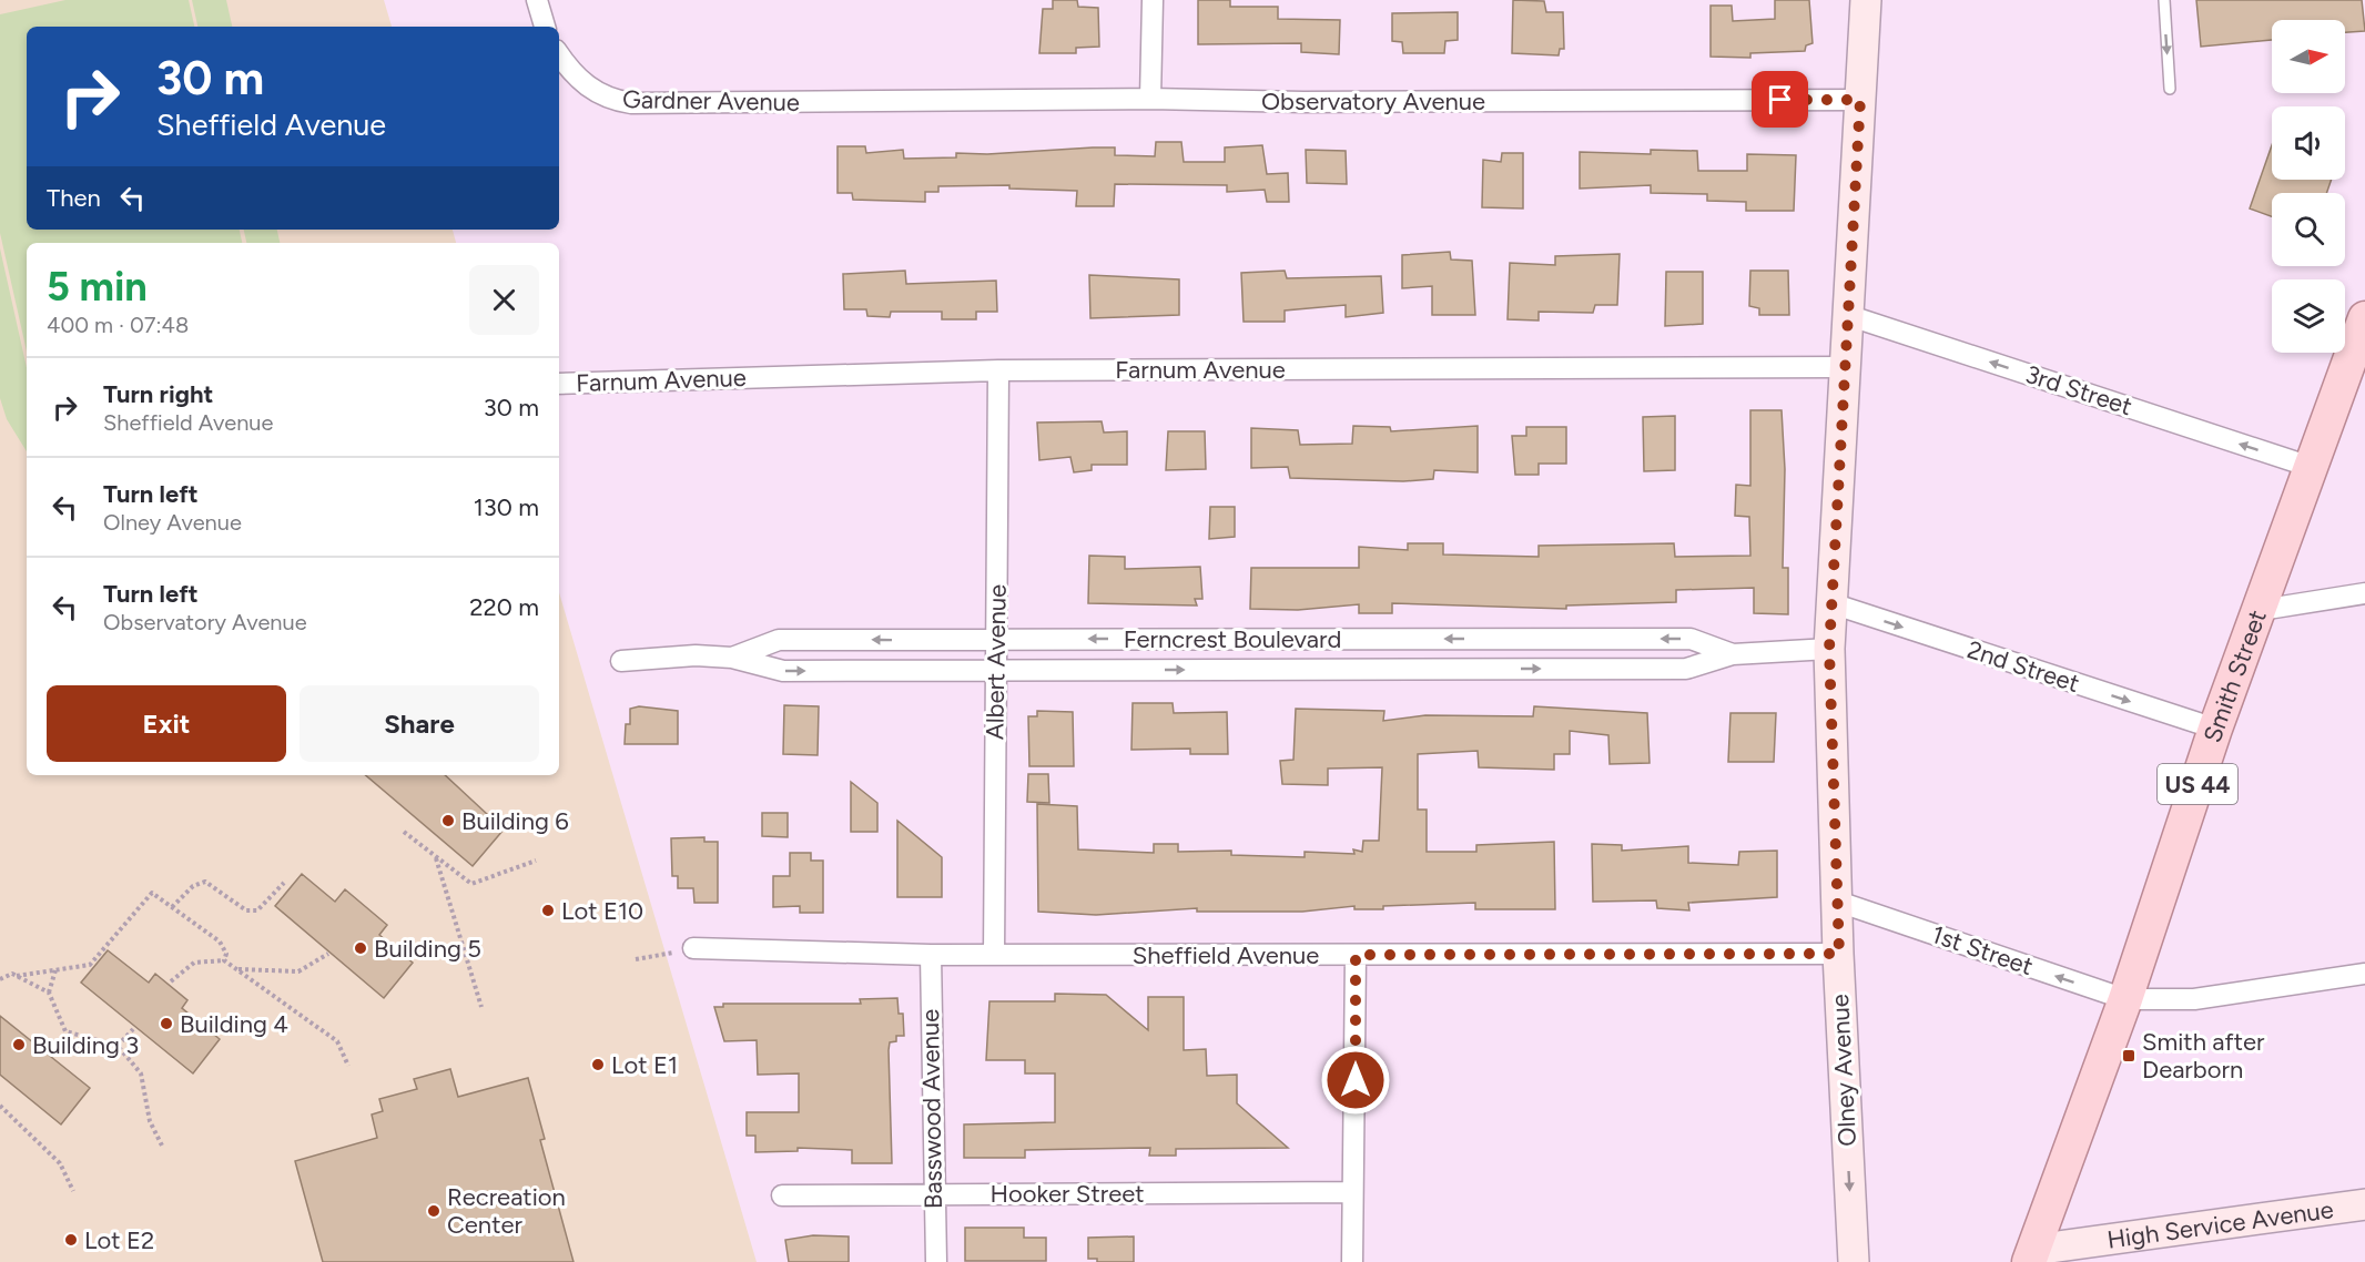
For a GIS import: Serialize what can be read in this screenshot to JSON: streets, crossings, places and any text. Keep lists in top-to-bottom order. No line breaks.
{"streets":{"main road":["Smith Street","US 44"],"street":["Gardner Avenue","Observatory Avenue","Farnum Avenue","3rd Street","Ferncrest Boulevard","Albert Avenue","2nd Street","1st Street","Sheffield Avenue","Olney Avenue","Basswood Avenue","Hooker Street","High Service Avenue"]},"crossings":[["Gardner Avenue","Observatory Avenue"],["Observatory Avenue","Olney Avenue"],["Farnum Avenue","Albert Avenue"],["Farnum Avenue","Olney Avenue"],["3rd Street","Smith Street"],["3rd Street","Olney Avenue"],["Ferncrest Boulevard","Albert Avenue"],["Ferncrest Boulevard","Olney Avenue"],["Albert Avenue","Sheffield Avenue"],["2nd Street","Smith Street"],["2nd Street","Olney Avenue"],["Smith Street","1st Street"],["Smith Street","High Service Avenue"],["1st Street","Olney Avenue"],["Sheffield Avenue","Olney Avenue"],["Sheffield Avenue","Basswood Avenue"],["Basswood Avenue","Hooker Street"]],"one_way":["3rd Street","2nd Street","1st Street"],"places":{"other":["Building 6","Lot E10","Building 5","Building 4","Building 3","Lot E1","Recreation Center","Lot E2"],"transit":["Smith after Dearborn"]},"north":"right","page":{"turn":["30 m","Sheffield Avenue"],"then":"Then","heading":["5 min","400 m · 07:48"],"list":[{"name":"Turn right","note":"Sheffield Avenue","value":"30 m"},{"name":"Turn left","note":"Olney Avenue","value":"130 m"},{"name":"Turn left","note":"Observatory Avenue","value":"220 m"}],"buttons":["Exit","Share"]}}
